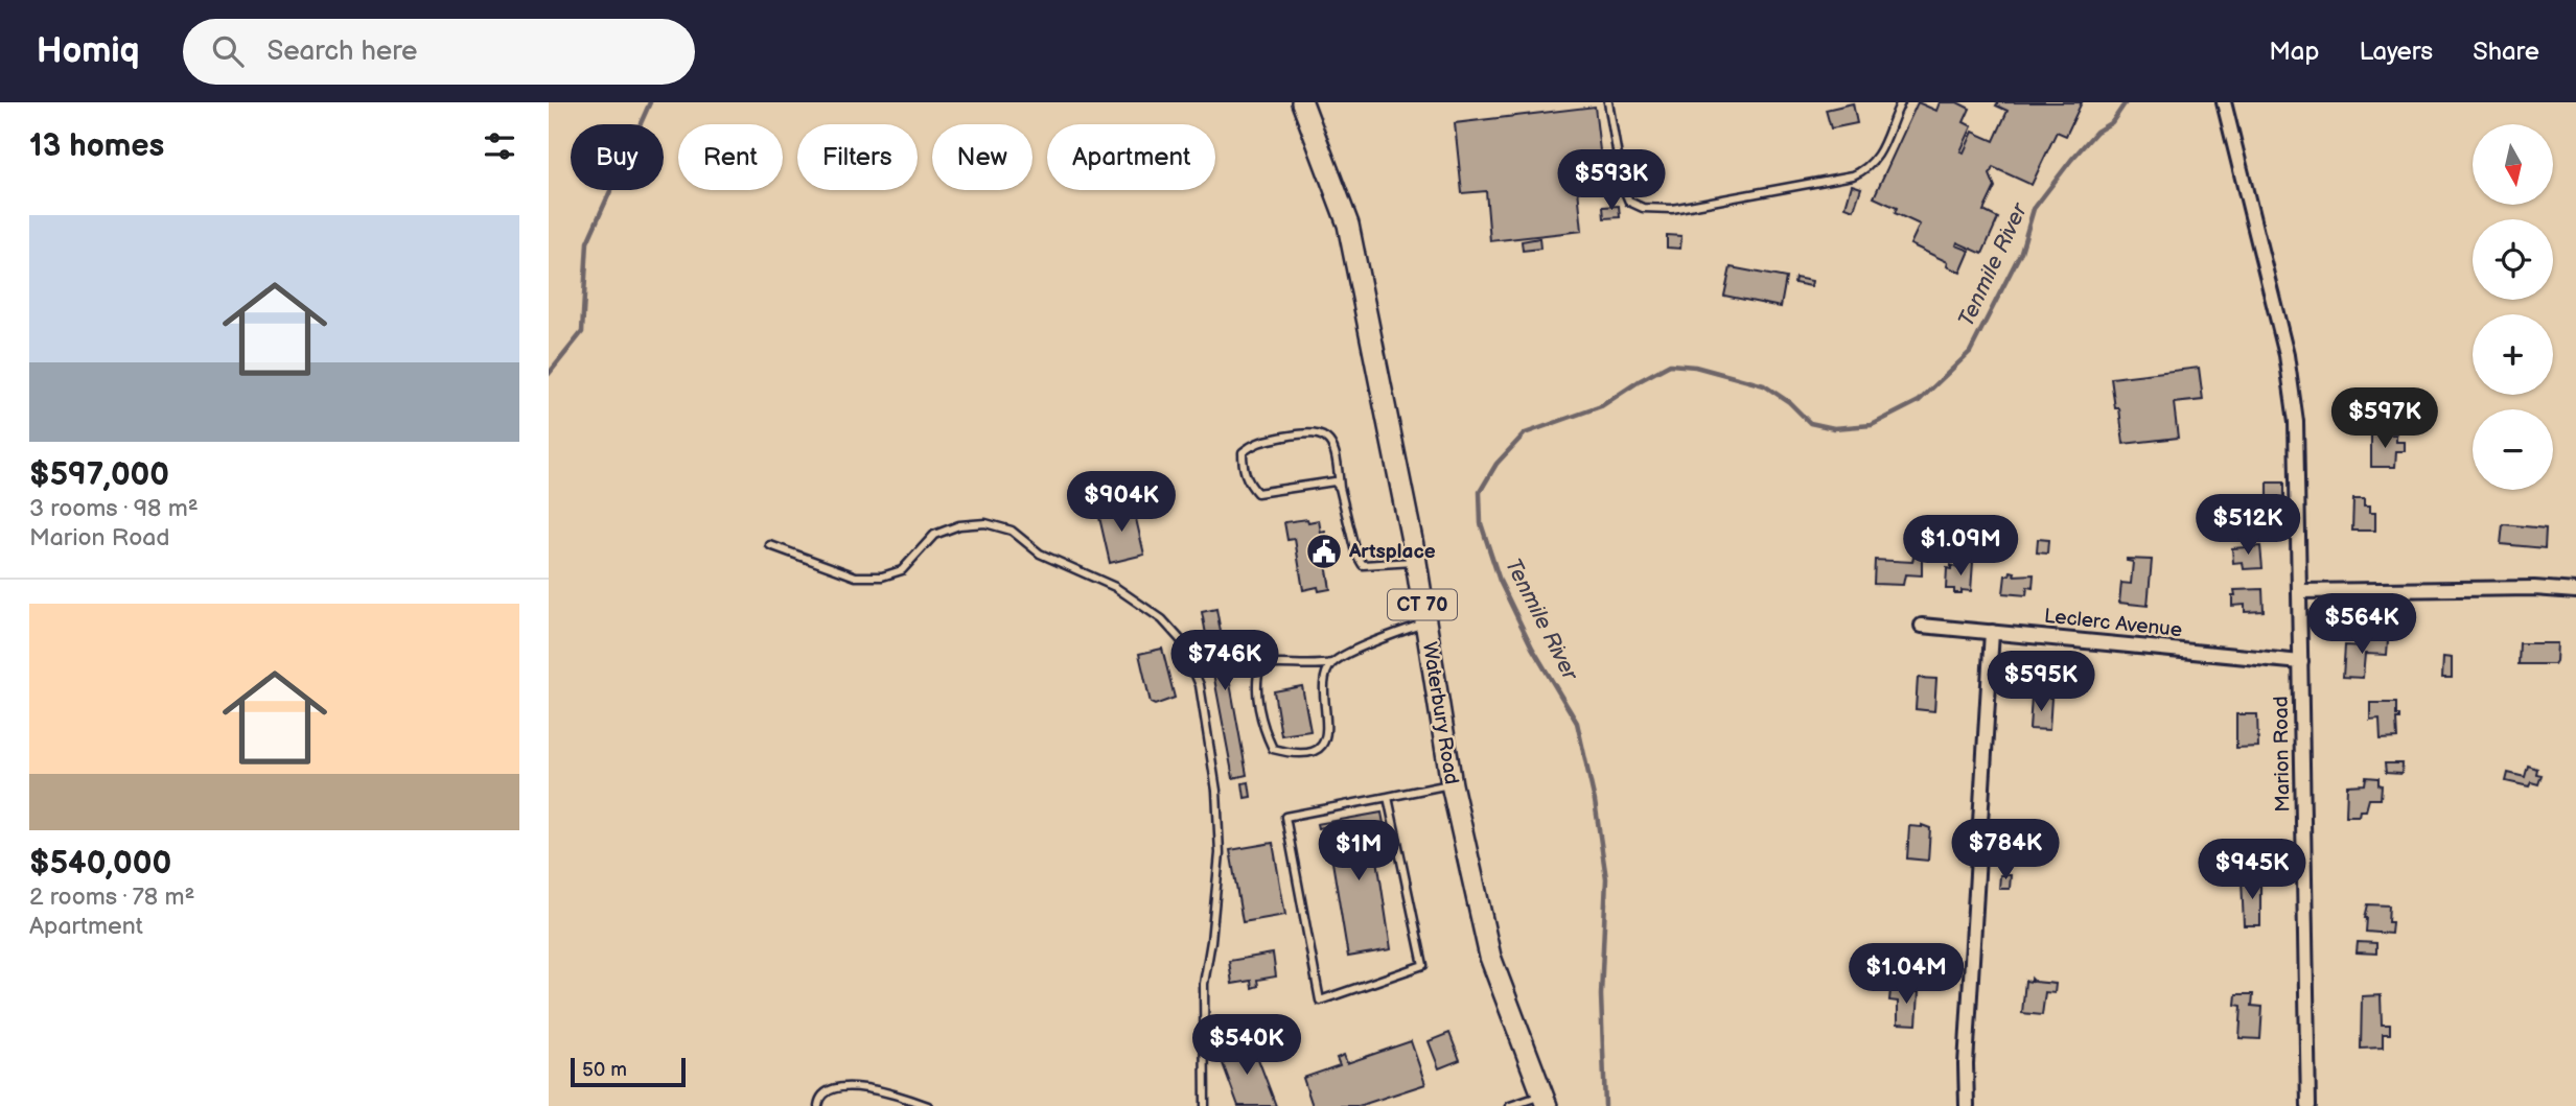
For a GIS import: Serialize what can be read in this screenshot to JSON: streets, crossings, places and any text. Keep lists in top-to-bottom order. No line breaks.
{"streets":{"main road":["CT 70","Waterbury Road"],"street":["Leclerc Avenue","Marion Road"]},"crossings":[["Leclerc Avenue","Marion Road"]],"water":["Tenmile River"],"places":{"public building":["Artsplace"]},"scale_bar":"50 m","north":"bottom","page":{"header":"Homiq","search":"Search here","nav":["Map","Layers","Share"],"heading":"13 homes","map_buttons":["+","−"],"chip":["Buy","Rent","Filters","New","Apartment"],"price":["$593K","$597K","$904K","$512K","$1.09M","$564K","$746K","$595K","$784K","$1M","$945K","$1.04M","$540K"],"list":[{"name":"$597,000","note":"3 rooms · 98 m² · Marion Road"},{"name":"$540,000","note":"2 rooms · 78 m² · Apartment"}],"scale":"50 m"}}
